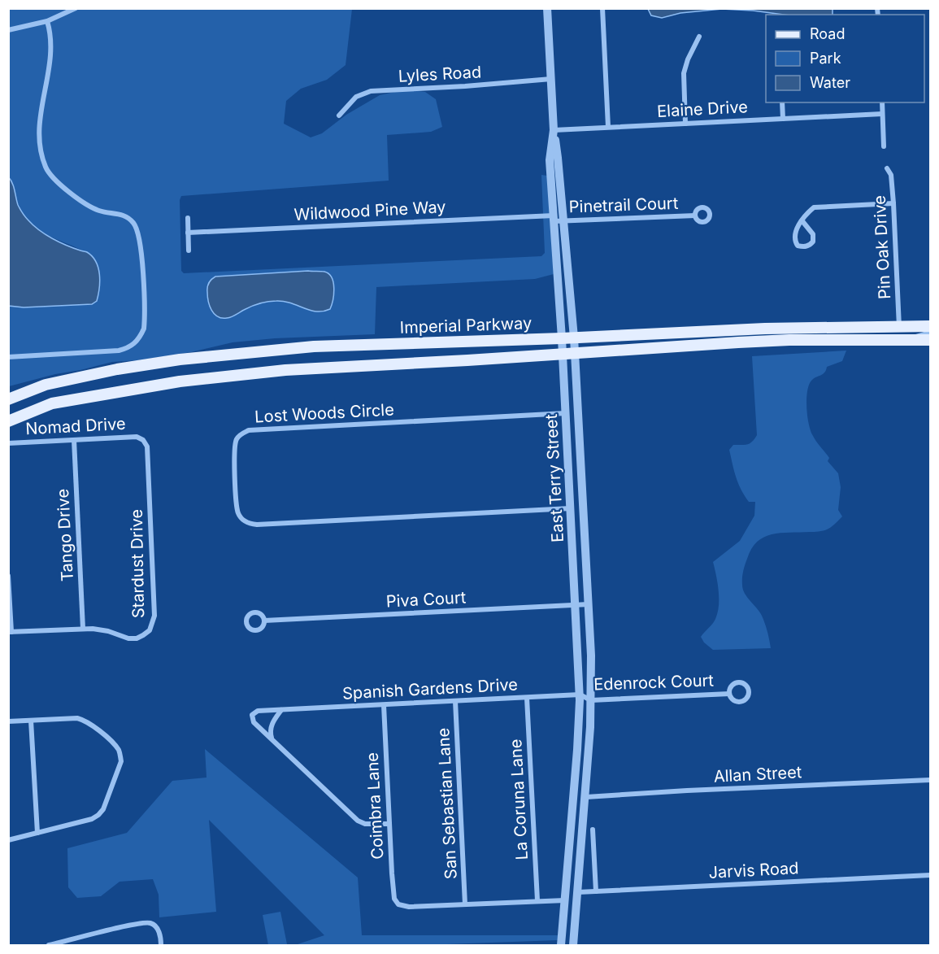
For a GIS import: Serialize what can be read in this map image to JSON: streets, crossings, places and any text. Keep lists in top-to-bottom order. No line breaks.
{"streets":{"main road":["Imperial Parkway"],"street":["Lyles Road","Elaine Drive","Pinetrail Court","Wildwood Pine Way","Pin Oak Drive","Lost Woods Circle","Nomad Drive","East Terry Street","Tango Drive","Stardust Drive","Piva Court","Edenrock Court","Spanish Gardens Drive","Allan Street","La Coruna Lane","San Sebastian Lane","Coimbra Lane","Jarvis Road"]},"crossings":[["Lyles Road","East Terry Street"],["Elaine Drive","East Terry Street"],["Pinetrail Court","Wildwood Pine Way"],["Pinetrail Court","East Terry Street"],["Wildwood Pine Way","East Terry Street"],["Pin Oak Drive","Imperial Parkway"],["Imperial Parkway","East Terry Street"],["Lost Woods Circle","East Terry Street"],["Nomad Drive","Tango Drive"],["Nomad Drive","Stardust Drive"],["East Terry Street","Piva Court"],["East Terry Street","Edenrock Court"],["East Terry Street","Spanish Gardens Drive"],["Tango Drive","Stardust Drive"],["Edenrock Court","Spanish Gardens Drive"],["Spanish Gardens Drive","La Coruna Lane"],["Spanish Gardens Drive","San Sebastian Lane"],["Spanish Gardens Drive","Coimbra Lane"],["San Sebastian Lane","Coimbra Lane"]],"legend":["Road","Park","Water"]}
